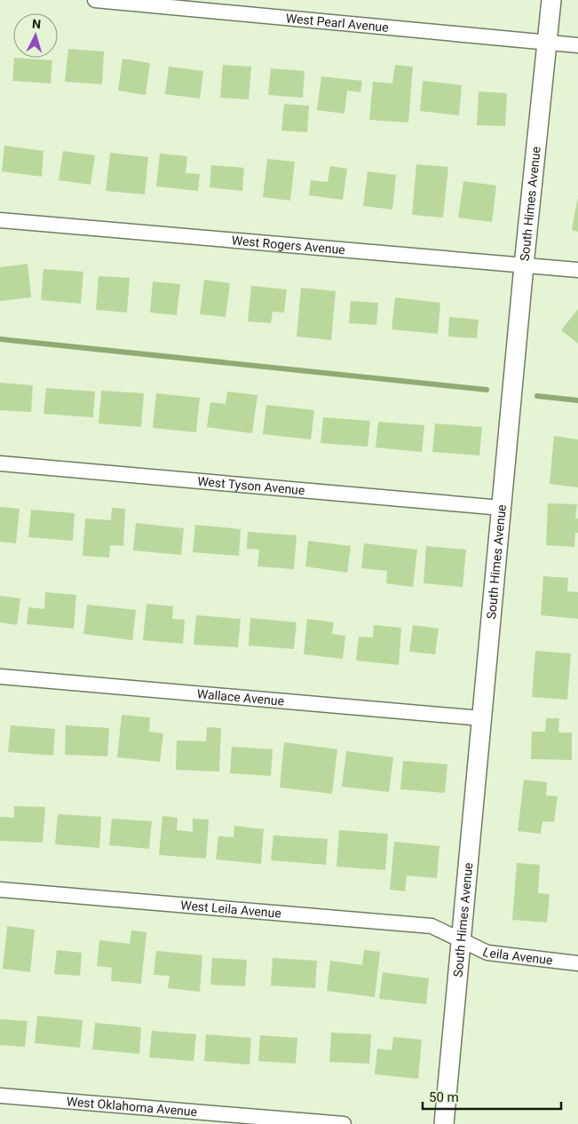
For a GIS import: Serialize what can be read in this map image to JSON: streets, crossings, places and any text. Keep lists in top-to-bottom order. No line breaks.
{"streets":{"street":["West Pearl Avenue","South Himes Avenue","West Rogers Avenue","West Tyson Avenue","Wallace Avenue","West Leila Avenue","Leila Avenue","West Oklahoma Avenue"]},"crossings":[["West Pearl Avenue","South Himes Avenue"],["South Himes Avenue","West Rogers Avenue"],["South Himes Avenue","West Tyson Avenue"],["South Himes Avenue","Wallace Avenue"],["South Himes Avenue","West Leila Avenue"],["South Himes Avenue","Leila Avenue"],["West Leila Avenue","Leila Avenue"]],"scale_bar":"50 m","north":"top"}
